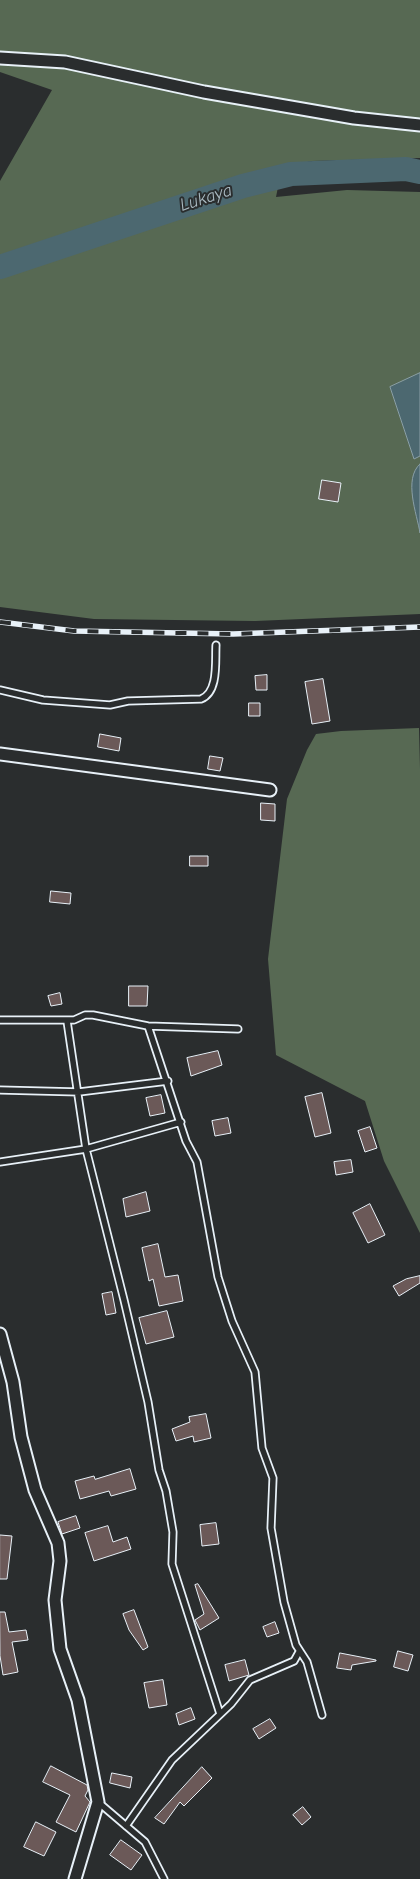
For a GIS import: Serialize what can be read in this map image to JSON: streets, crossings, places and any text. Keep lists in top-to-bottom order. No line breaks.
{"water":["Lukaya"]}
